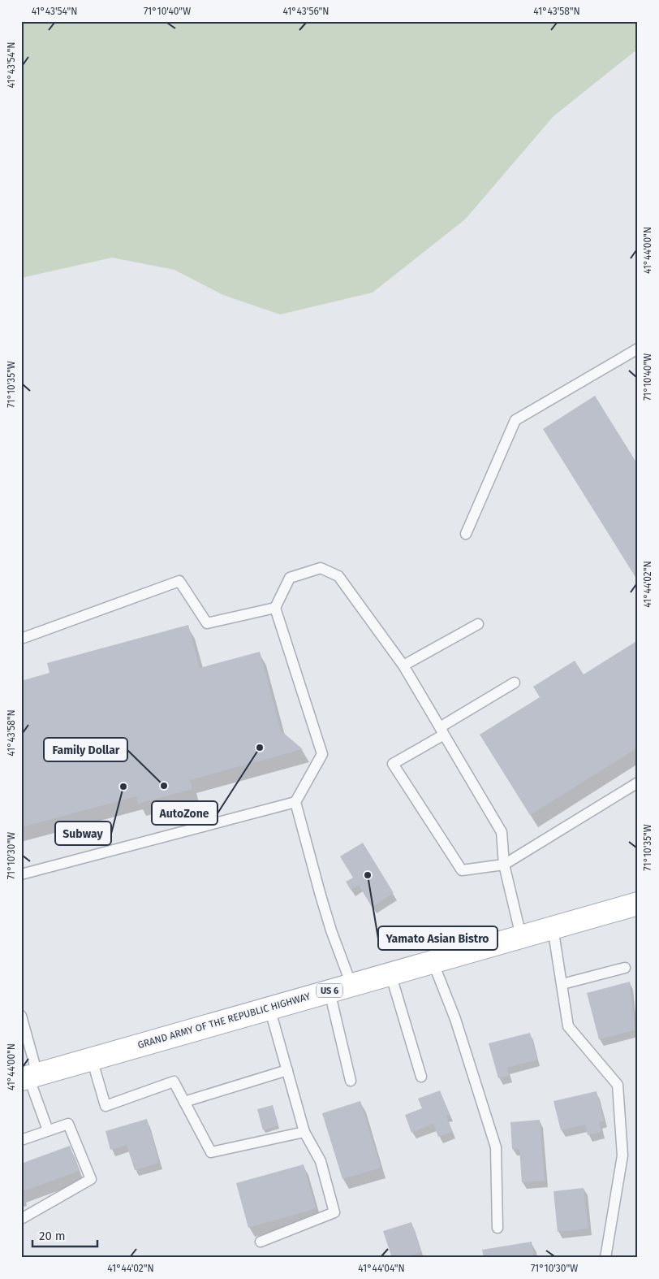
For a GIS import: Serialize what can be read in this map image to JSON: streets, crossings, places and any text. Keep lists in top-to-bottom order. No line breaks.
{"streets":{"main road":["US 6","GRAND ARMY OF THE REPUBLIC HIGHWAY"]},"places":["AutoZone","Family Dollar","Subway","Yamato Asian Bistro"],"scale_bar":"20 m","coordinates":["41°43'54\"N","71°10'40\"W","41°43'56\"N","41°43'58\"N","41°44'00\"N","71°10'35\"W","41°44'02\"N","71°10'30\"W","41°44'04\"N"]}
